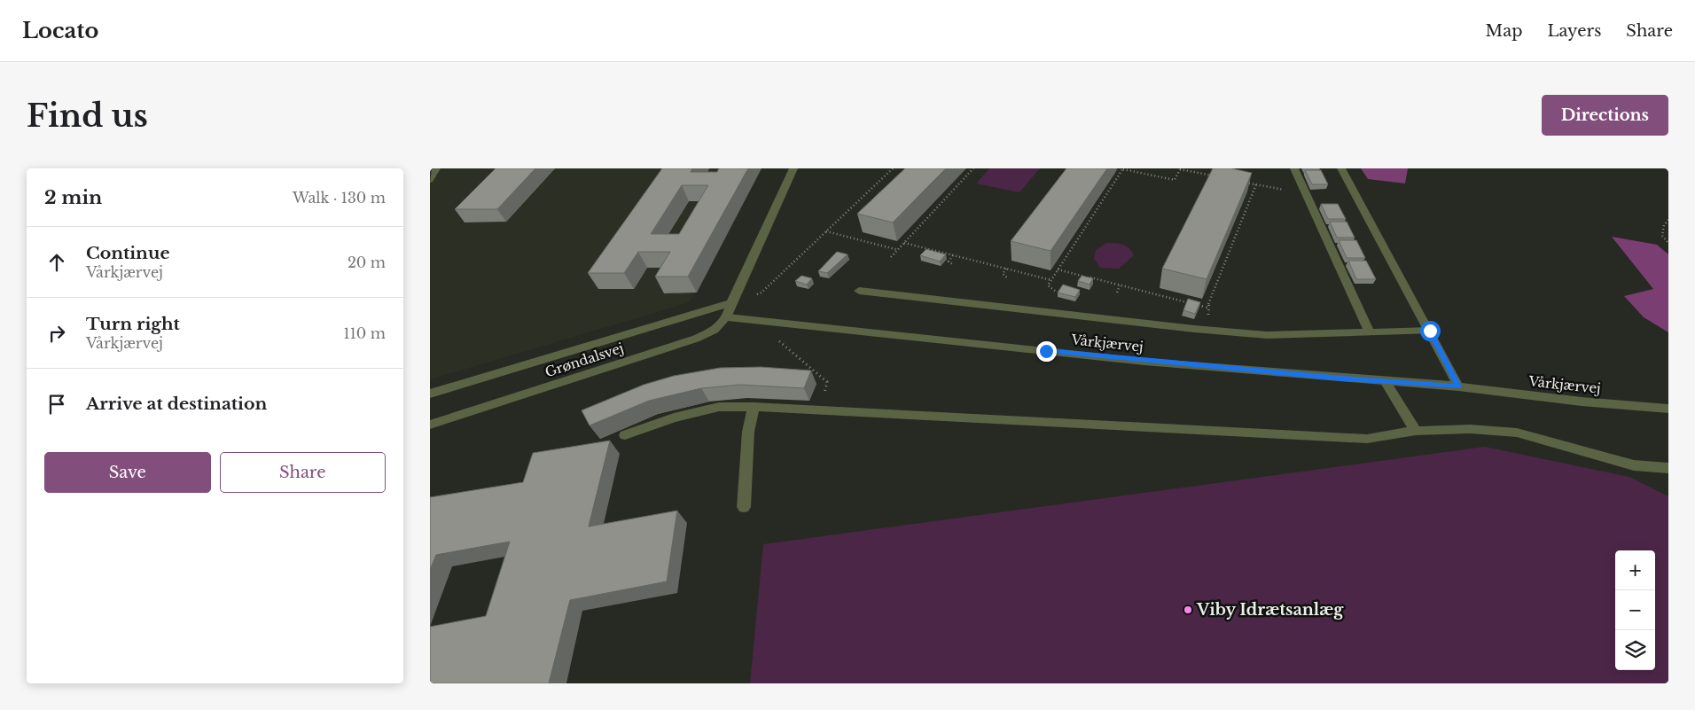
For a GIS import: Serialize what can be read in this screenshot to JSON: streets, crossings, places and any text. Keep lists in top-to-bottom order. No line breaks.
{"streets":{"street":["Vårkjærvej","Grøndalsvej"]},"crossings":[["Vårkjærvej","Grøndalsvej"]],"places":["Viby Idrætsanlæg"],"page":{"header":"Locato","nav":["Map","Layers","Share"],"buttons":["Directions",["Save","Share"]],"title":"Find us","heading":["2 min","Walk · 130 m"],"list":[["Continue","Vårkjærvej","20 m"],["Turn right","Vårkjærvej","110 m"],"Arrive at destination"],"map_buttons":["+","−"]}}
